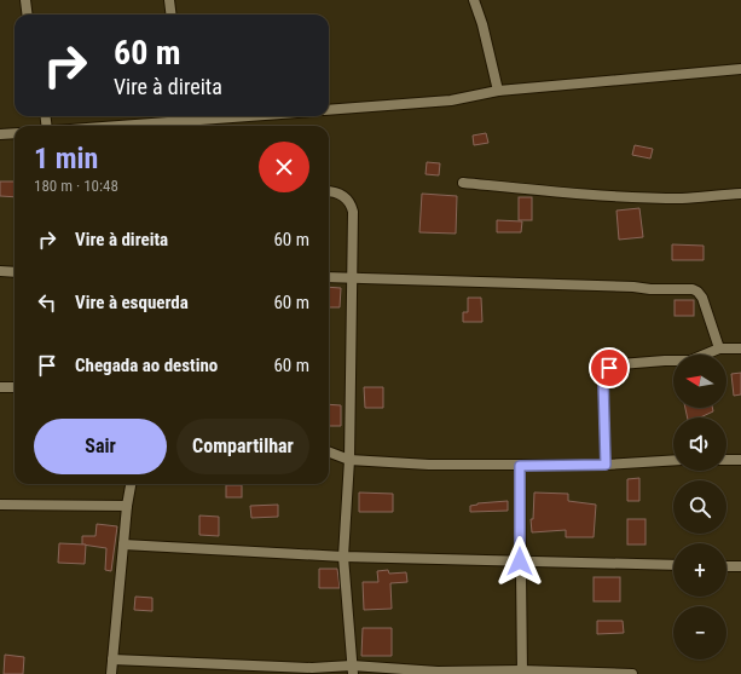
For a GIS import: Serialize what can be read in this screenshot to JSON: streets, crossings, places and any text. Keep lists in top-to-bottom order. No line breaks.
{"north":"left","page":{"turn":["60 m","Vire à direita"],"heading":["1 min","180 m · 10:48"],"list":[{"name":"Vire à direita","value":"60 m"},{"name":"Vire à esquerda","value":"60 m"},{"name":"Chegada ao destino","value":"60 m"}],"map_buttons":["+","−"],"buttons":["Sair","Compartilhar"]}}
